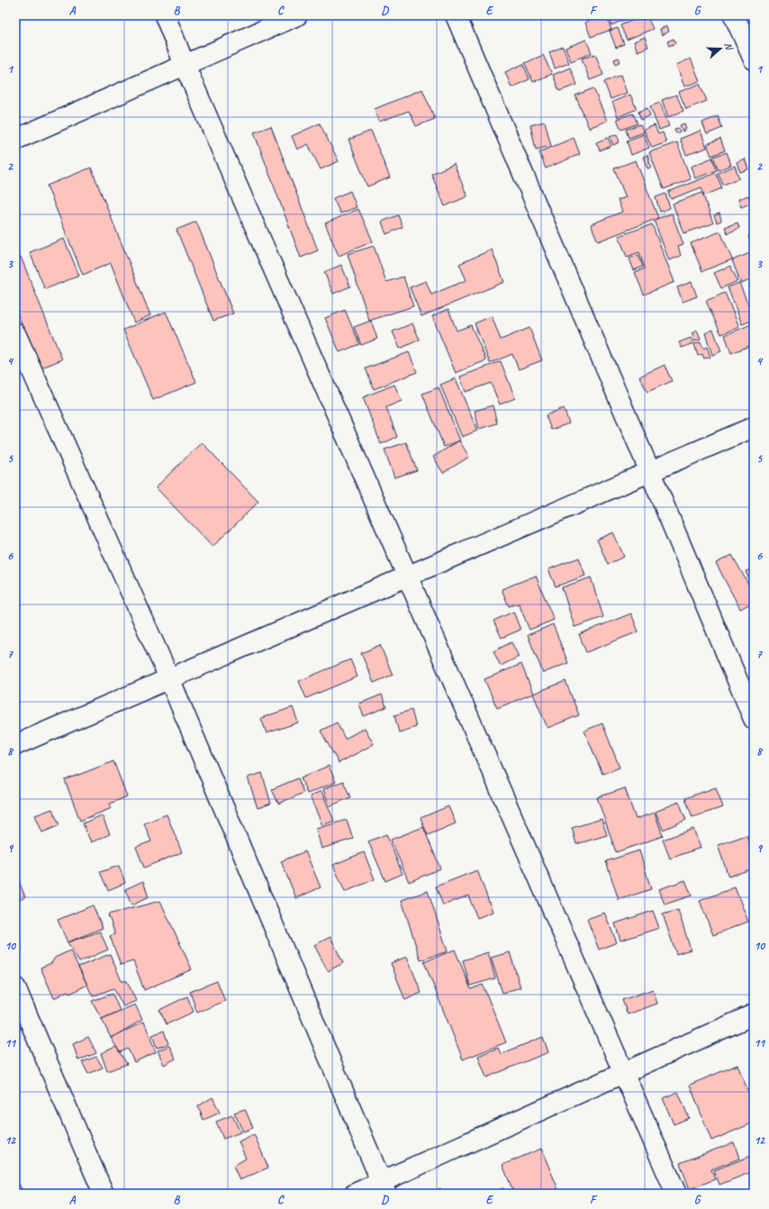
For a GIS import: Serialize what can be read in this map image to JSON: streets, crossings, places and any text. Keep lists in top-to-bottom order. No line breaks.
{"north":"right","grid":{"columns":["A","B","C","D","E","F","G"],"rows":["1","2","3","4","5","6","7","8","9","10","11","12"]}}
